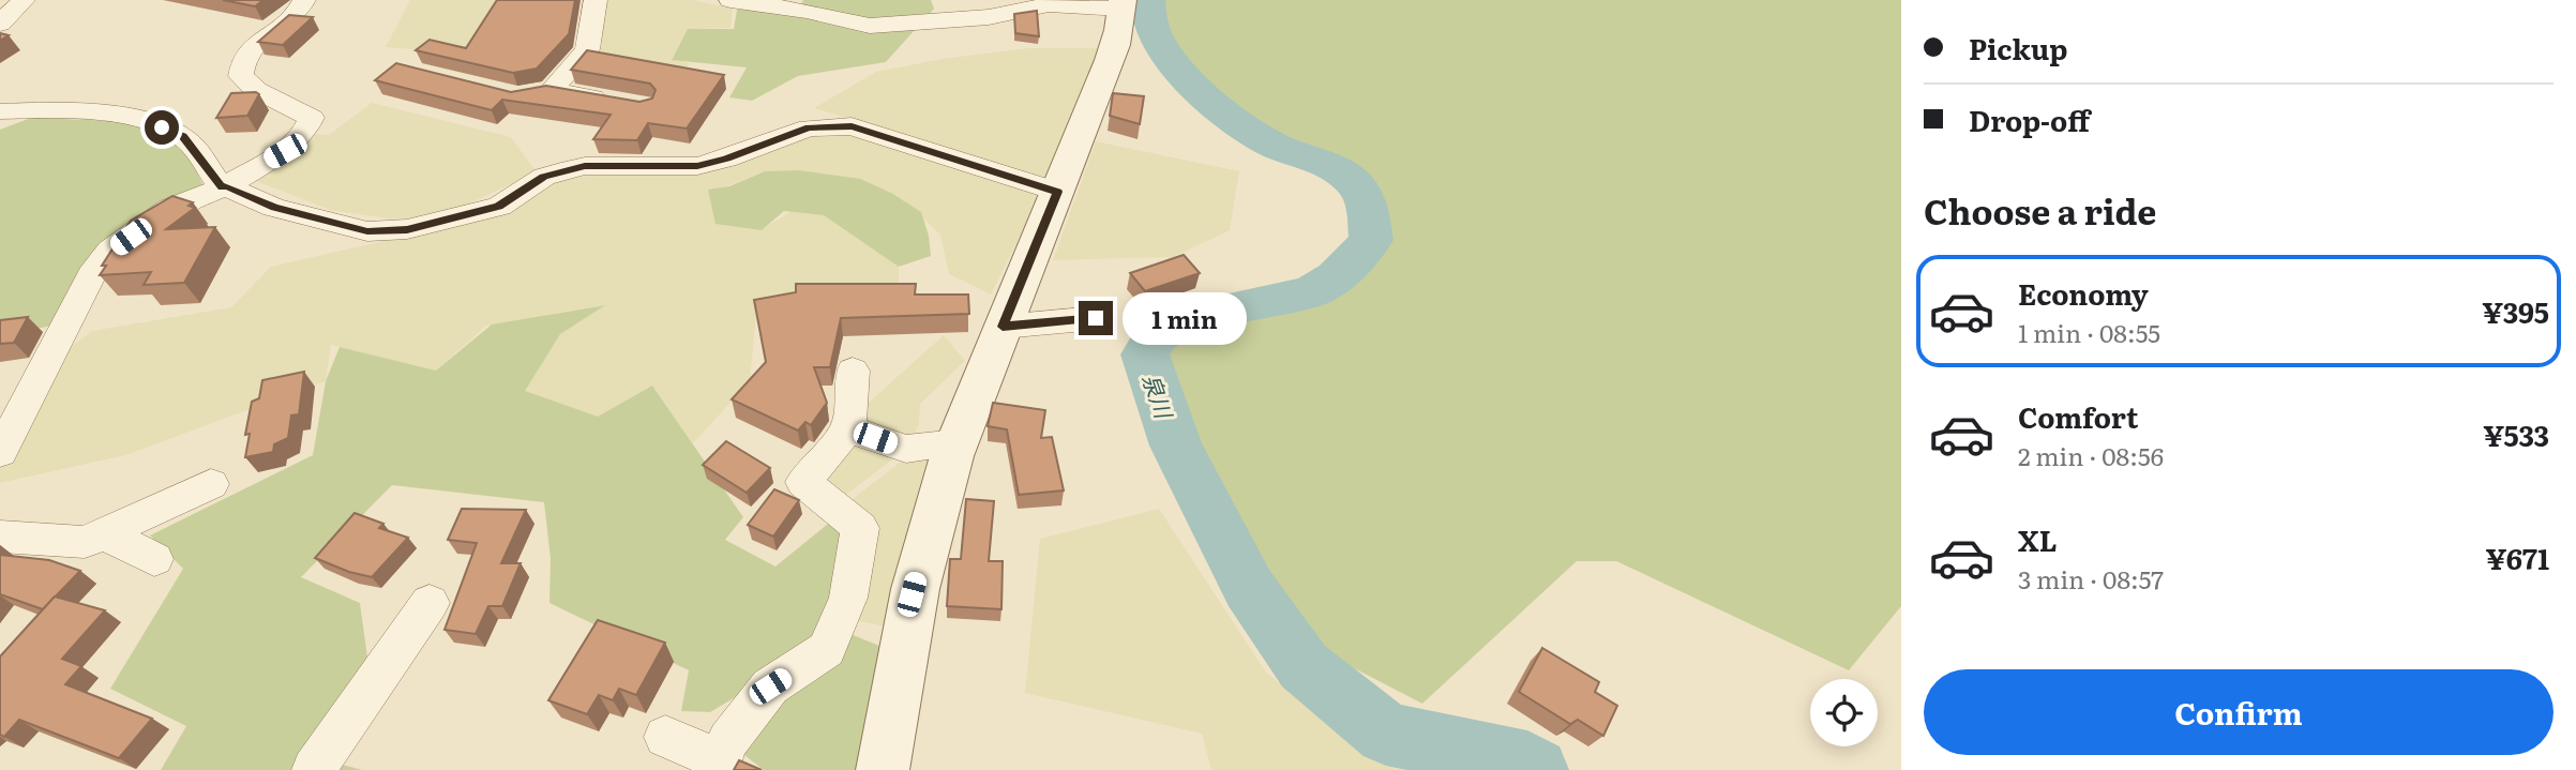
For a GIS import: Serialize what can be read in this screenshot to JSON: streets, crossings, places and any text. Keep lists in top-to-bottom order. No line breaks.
{"water":["泉川"],"page":{"banner":["Pickup","Drop-off"],"heading":"Choose a ride","list":[{"name":"Economy","note":"1 min · 08:55","value":"¥395"},{"name":"Comfort","note":"2 min · 08:56","value":"¥533"},{"name":"XL","note":"3 min · 08:57","value":"¥671"}],"bubble":"1 min","buttons":"Confirm"}}
